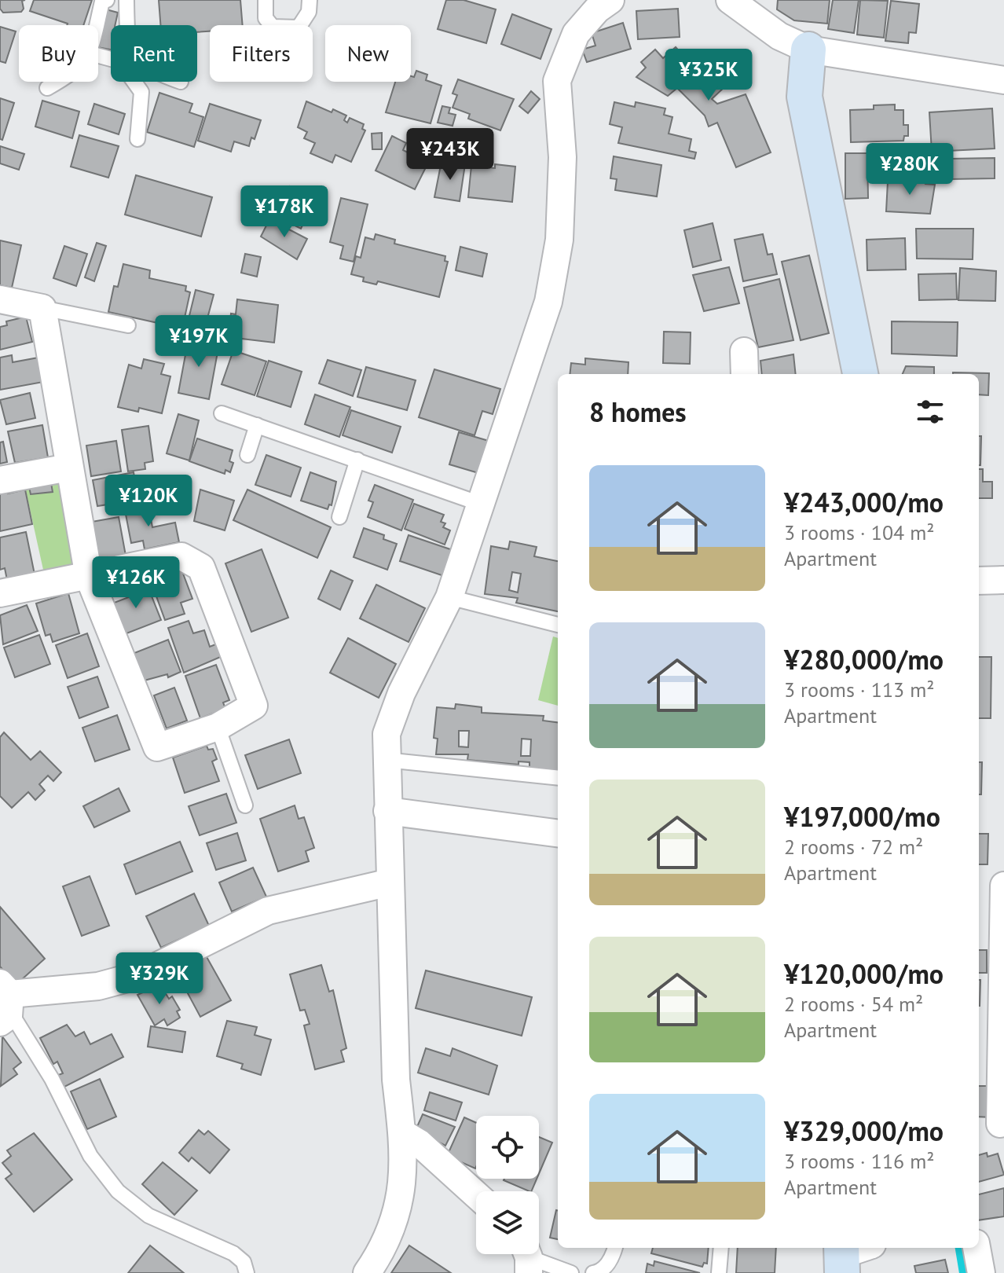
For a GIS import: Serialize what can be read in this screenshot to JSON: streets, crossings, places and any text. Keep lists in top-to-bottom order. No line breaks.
{"page":{"chip":["Buy","Rent","Filters","New"],"price":["¥325K","¥243K","¥280K","¥178K","¥197K","¥120K","¥126K","¥329K"],"heading":"8 homes","list":[{"name":"¥243,000/mo","note":"3 rooms · 104 m² · Apartment"},{"name":"¥280,000/mo","note":"3 rooms · 113 m² · Apartment"},{"name":"¥197,000/mo","note":"2 rooms · 72 m² · Apartment"},{"name":"¥120,000/mo","note":"2 rooms · 54 m² · Apartment"},{"name":"¥329,000/mo","note":"3 rooms · 116 m² · Apartment"}]}}
